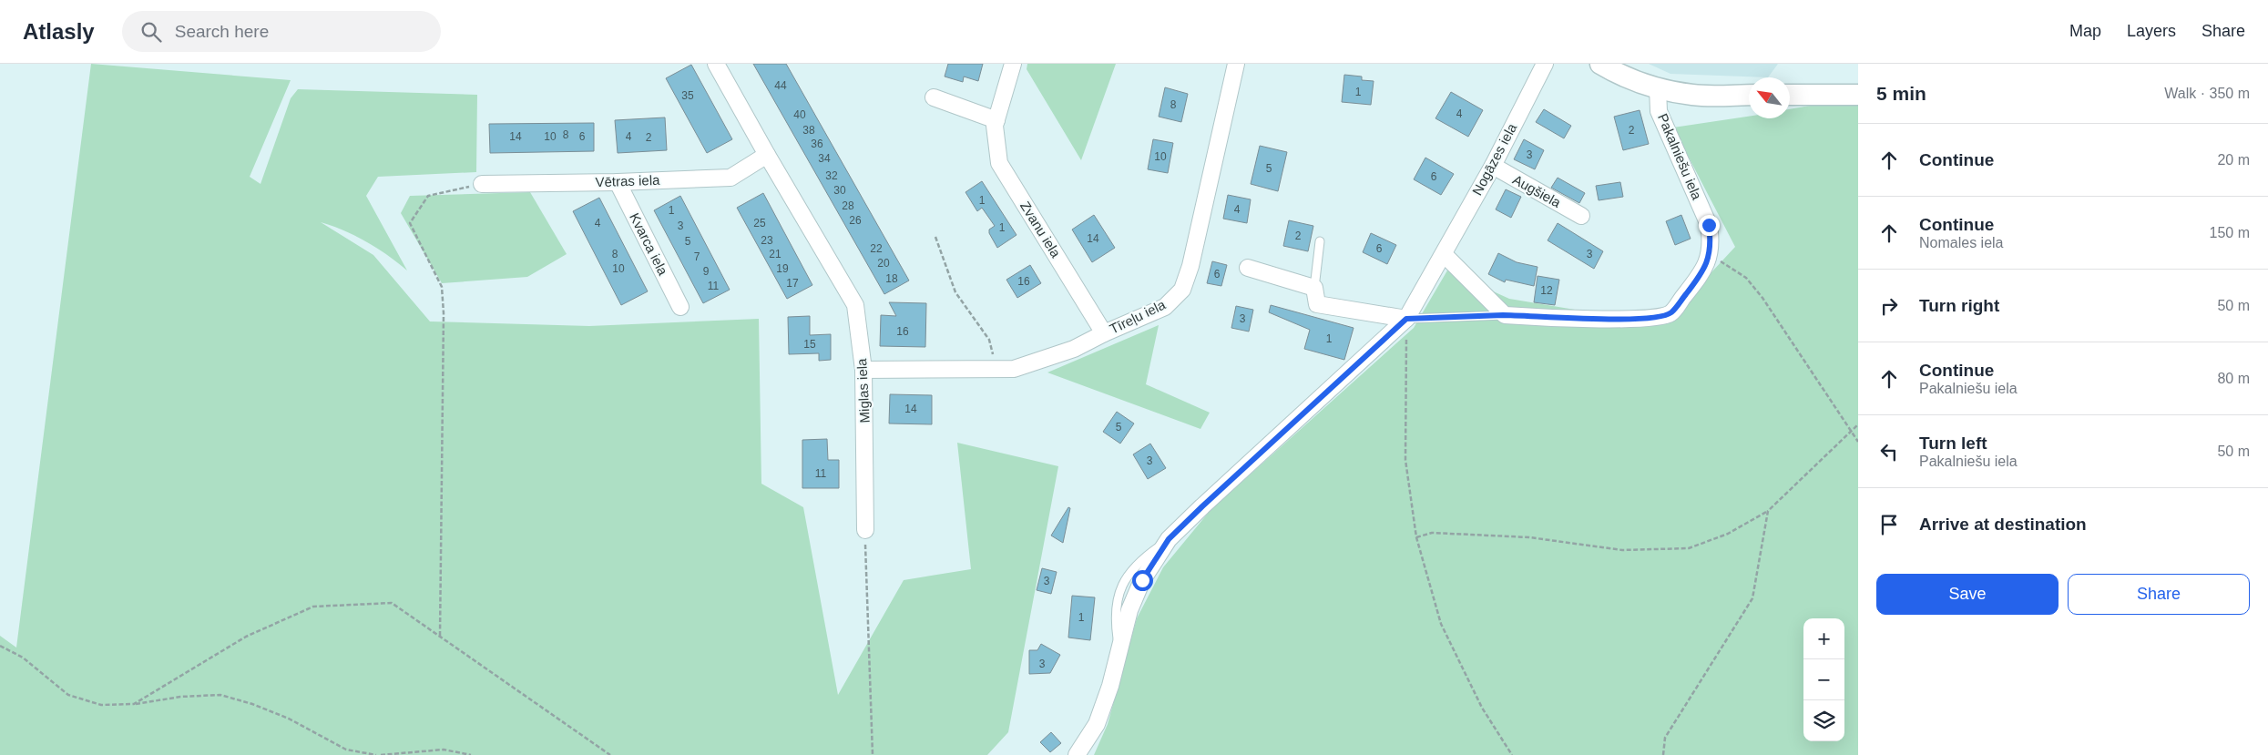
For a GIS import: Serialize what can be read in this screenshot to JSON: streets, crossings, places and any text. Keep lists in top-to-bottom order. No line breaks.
{"streets":{"street":["Pakalniešu iela","Nogāzes iela","Vētras iela","Augšiela","Zvanu iela","Kvarca iela","Tīreļu iela","Miglas iela"]},"crossings":[["Nogāzes iela","Augšiela"],["Vētras iela","Kvarca iela"],["Vētras iela","Miglas iela"],["Zvanu iela","Tīreļu iela"],["Tīreļu iela","Miglas iela"]],"house_numbers":["44","1","35","8","4","40","38","2","8","14","10","6","4","2","36","3","10","34","5","32","6","30","1","28","4","1","26","4","25","3","1","2","14","23","5","22","6","8","21","3","7","20","10","19","9","6","18","16","17","11","12","3","16","1","15","14","5","3","11","3","1","3"],"north":"top left","page":{"header":"Atlasly","search":"Search here","nav":["Map","Layers","Share"],"heading":["5 min","Walk · 350 m"],"list":[["Continue","20 m"],["Continue","Nomales iela","150 m"],["Turn right","50 m"],["Continue","Pakalniešu iela","80 m"],["Turn left","Pakalniešu iela","50 m"],"Arrive at destination"],"buttons":["Save","Share"],"map_buttons":["+","−"]}}
